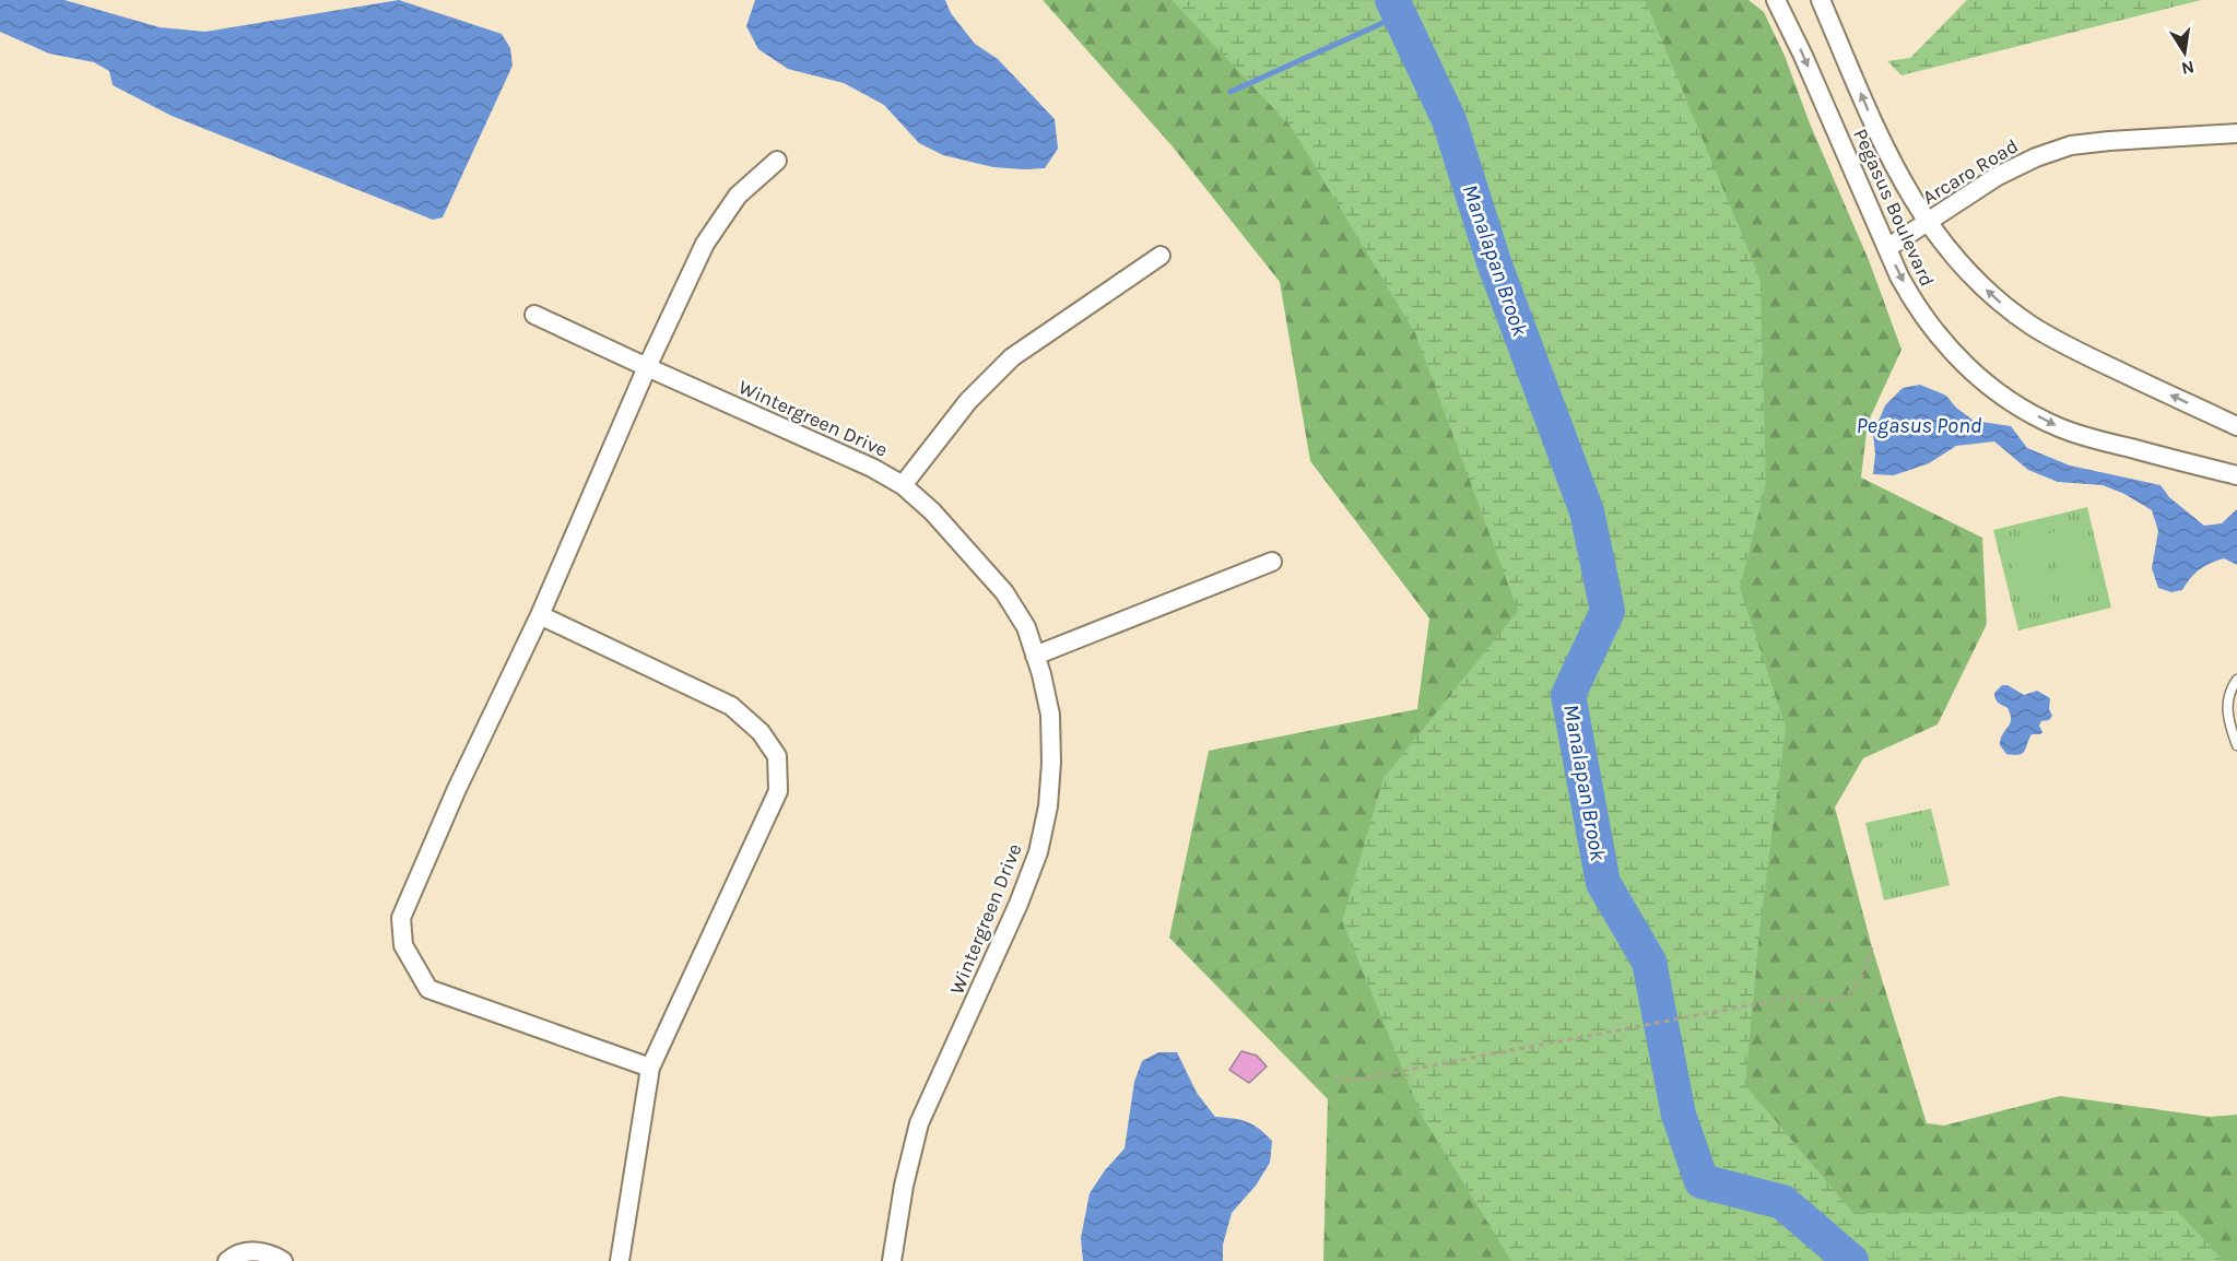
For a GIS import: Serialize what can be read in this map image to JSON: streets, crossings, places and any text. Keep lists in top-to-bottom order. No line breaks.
{"streets":{"street":["Arcaro Road","Pegasus Boulevard","Wintergreen Drive"]},"crossings":[["Arcaro Road","Pegasus Boulevard"]],"water":["Manalapan Brook","Pegasus Pond"],"north":"bottom"}
